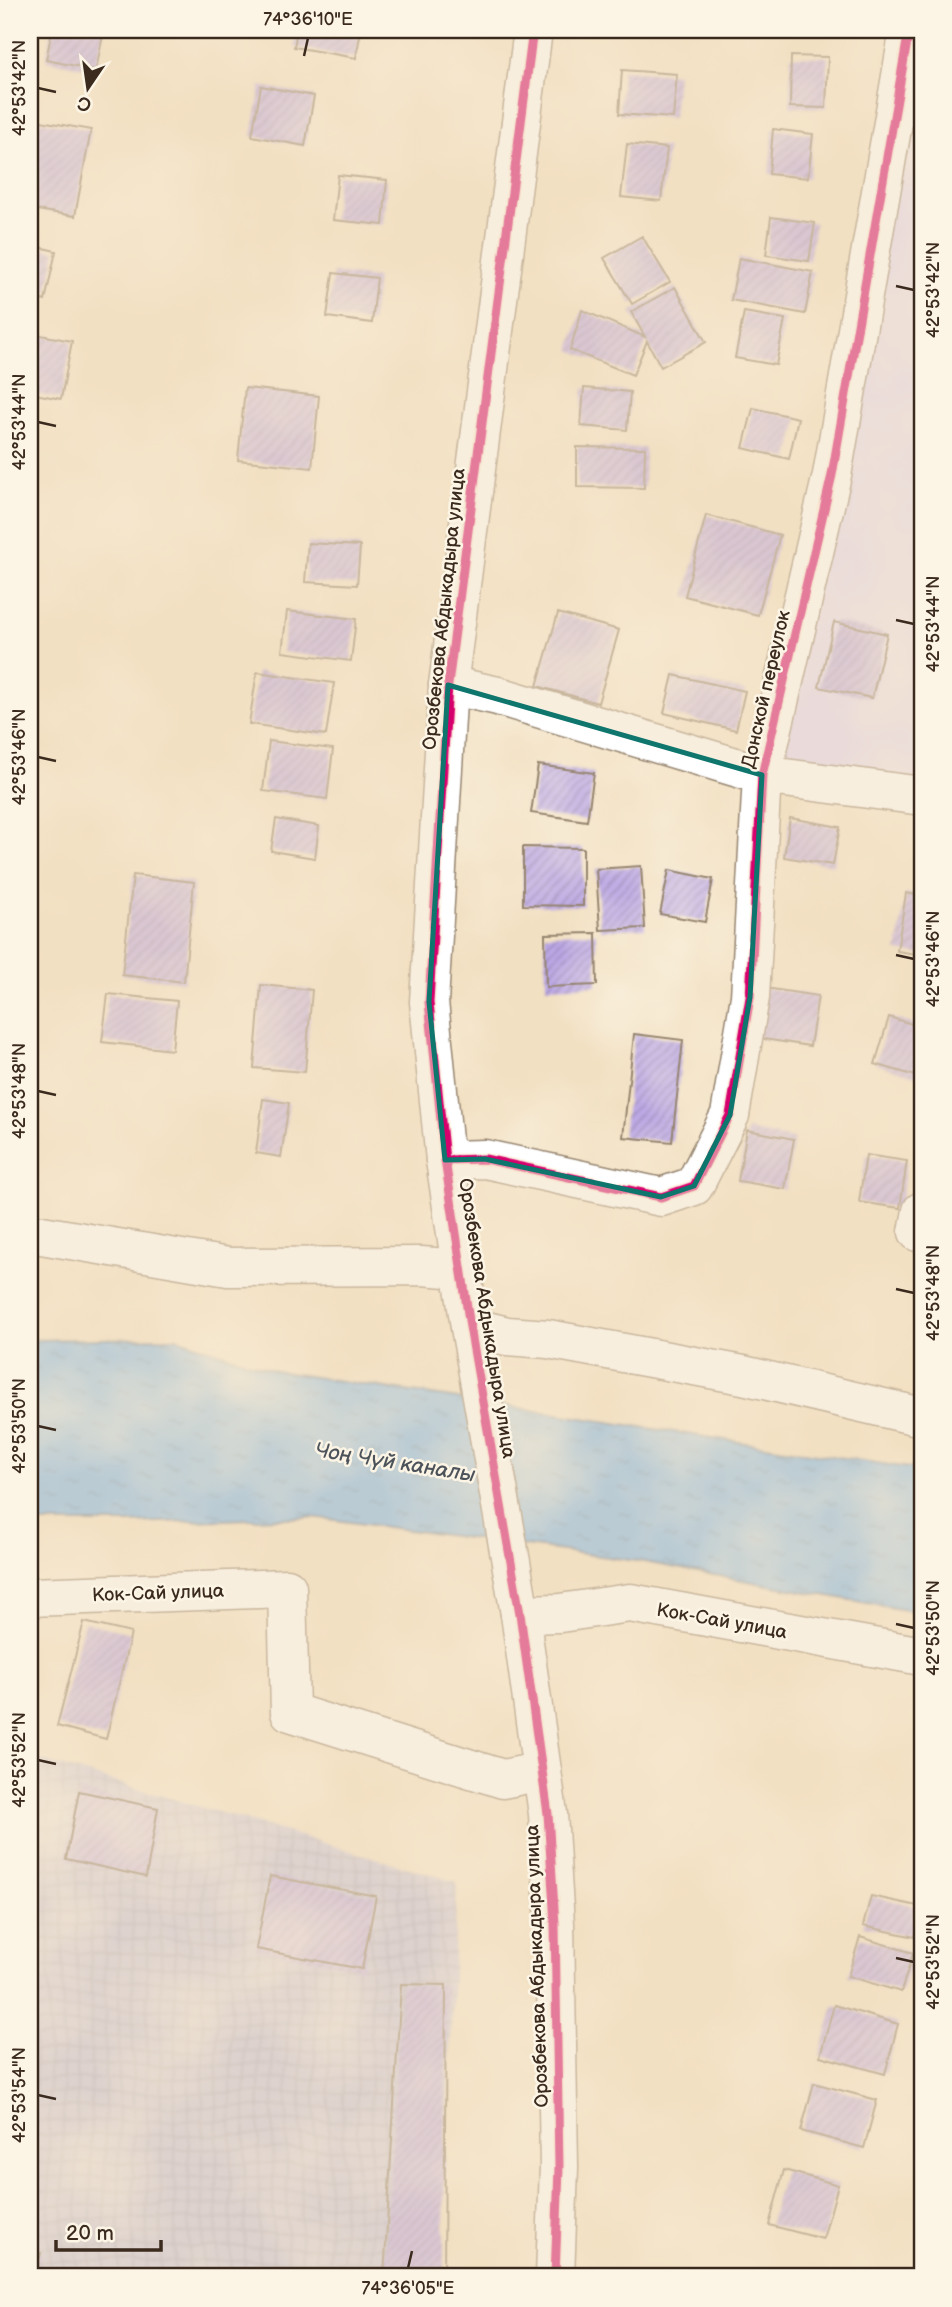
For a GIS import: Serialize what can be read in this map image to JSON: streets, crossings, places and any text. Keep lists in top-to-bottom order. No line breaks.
{"streets":{"street":["Орозбекова Абдыкадыра улица","Донской переулок","Кок-Сай улица"]},"crossings":[["Орозбекова Абдыкадыра улица","Донской переулок"],["Орозбекова Абдыкадыра улица","Кок-Сай улица"]],"water":["Чоң Чүй каналы"],"scale_bar":"20 m","north":"bottom","coordinates":["74°36'10\"E","42°53'42\"N","42°53'44\"N","42°53'46\"N","42°53'48\"N","42°53'50\"N","42°53'52\"N","42°53'54\"N","74°36'05\"E"]}
